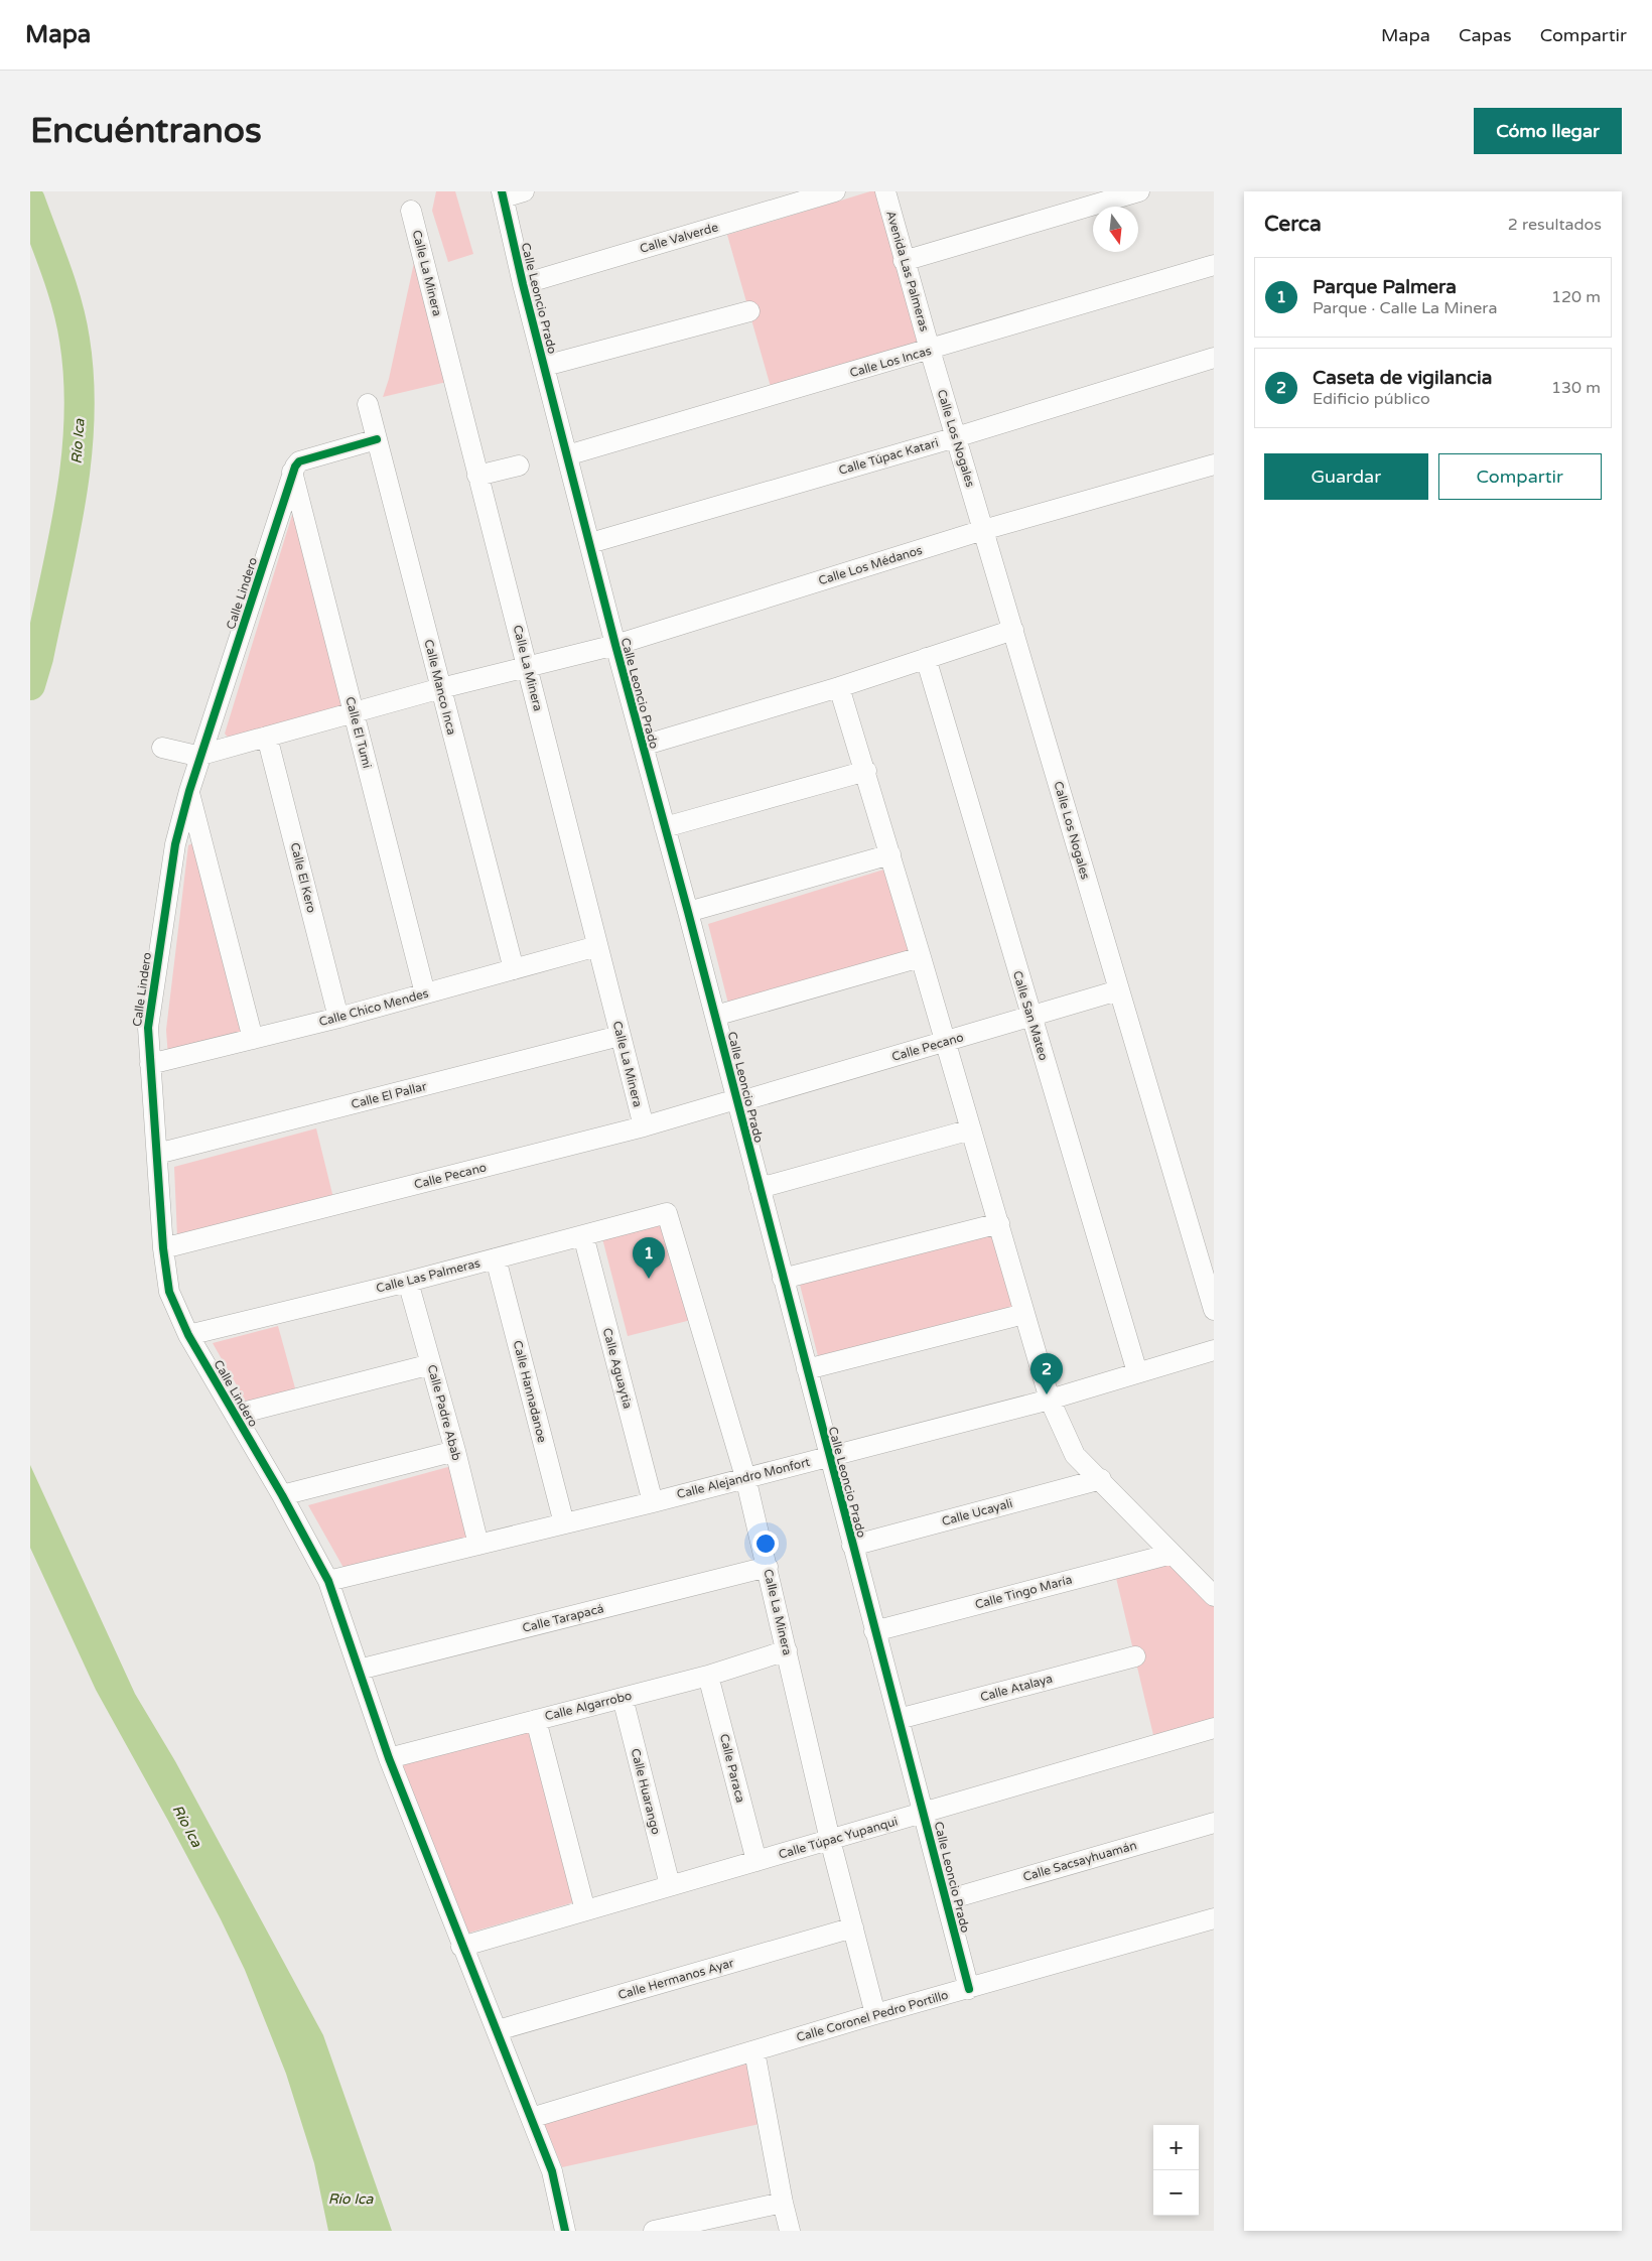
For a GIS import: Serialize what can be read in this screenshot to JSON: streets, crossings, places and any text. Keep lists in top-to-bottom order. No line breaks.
{"streets":{"street":["Calle Valverde","Avenida Las Palmeras","Calle La Minera","Calle Leoncio Prado","Calle Los Incas","Calle Los Nogales","Calle Túpac Katari","Calle Los Médanos","Calle Lindero","Calle Manco Inca","Calle El Tumi","Calle El Kero","Calle Chico Mendes","Calle San Mateo","Calle Pecano","Calle El Pallar","Calle Las Palmeras","Calle Aguaytia","Calle Hannadanoe","Calle Padre Abab","Calle Alejandro Monfort","Calle Ucayali","Calle Tingo María","Calle Tarapacá","Calle Atalaya","Calle Algarrobo","Calle Paraca","Calle Huarango","Calle Túpac Yupanqui","Calle Sacsayhuamán","Calle Hermanos Ayar","Calle Coronel Pedro Portillo"]},"crossings":[["Calle Valverde","Calle Leoncio Prado"],["Avenida Las Palmeras","Calle Los Incas"],["Avenida Las Palmeras","Calle Los Nogales"],["Calle La Minera","Calle Los Médanos"],["Calle La Minera","Calle Chico Mendes"],["Calle La Minera","Calle Pecano"],["Calle La Minera","Calle El Pallar"],["Calle La Minera","Calle Las Palmeras"],["Calle La Minera","Calle Alejandro Monfort"],["Calle La Minera","Calle Tarapacá"],["Calle La Minera","Calle Algarrobo"],["Calle La Minera","Calle Túpac Yupanqui"],["Calle La Minera","Calle Hermanos Ayar"],["Calle La Minera","Calle Coronel Pedro Portillo"],["Calle Leoncio Prado","Calle Los Incas"],["Calle Leoncio Prado","Calle Túpac Katari"],["Calle Leoncio Prado","Calle Los Médanos"],["Calle Leoncio Prado","Calle Pecano"],["Calle Leoncio Prado","Calle Alejandro Monfort"],["Calle Leoncio Prado","Calle Ucayali"],["Calle Leoncio Prado","Calle Tingo María"],["Calle Leoncio Prado","Calle Atalaya"],["Calle Leoncio Prado","Calle Túpac Yupanqui"],["Calle Leoncio Prado","Calle Sacsayhuamán"],["Calle Leoncio Prado","Calle Coronel Pedro Portillo"],["Calle Los Incas","Calle Los Nogales"],["Calle Los Nogales","Calle Túpac Katari"],["Calle Los Nogales","Calle Los Médanos"],["Calle Los Nogales","Calle Pecano"],["Calle Los Médanos","Calle Lindero"],["Calle Los Médanos","Calle Manco Inca"],["Calle Los Médanos","Calle El Tumi"],["Calle Los Médanos","Calle El Kero"],["Calle Lindero","Calle El Tumi"],["Calle Lindero","Calle Chico Mendes"],["Calle Lindero","Calle Pecano"],["Calle Lindero","Calle El Pallar"],["Calle Lindero","Calle Las Palmeras"],["Calle Lindero","Calle Alejandro Monfort"],["Calle Lindero","Calle Tarapacá"],["Calle Lindero","Calle Algarrobo"],["Calle Lindero","Calle Túpac Yupanqui"],["Calle Lindero","Calle Hermanos Ayar"],["Calle Lindero","Calle Coronel Pedro Portillo"],["Calle Manco Inca","Calle Chico Mendes"],["Calle El Tumi","Calle Chico Mendes"],["Calle El Kero","Calle Chico Mendes"],["Calle San Mateo","Calle Pecano"],["Calle San Mateo","Calle Alejandro Monfort"],["Calle Las Palmeras","Calle Aguaytia"],["Calle Las Palmeras","Calle Hannadanoe"],["Calle Las Palmeras","Calle Padre Abab"],["Calle Aguaytia","Calle Alejandro Monfort"],["Calle Hannadanoe","Calle Alejandro Monfort"],["Calle Padre Abab","Calle Alejandro Monfort"],["Calle Algarrobo","Calle Paraca"],["Calle Algarrobo","Calle Huarango"],["Calle Paraca","Calle Túpac Yupanqui"],["Calle Huarango","Calle Túpac Yupanqui"]],"water":["Río Ica"],"north":"bottom","page":{"header":"Mapa","nav":["Mapa","Capas","Compartir"],"buttons":["Cómo llegar",["Guardar","Compartir"]],"title":"Encuéntranos","heading":["Cerca","2 resultados"],"list":[{"mark":"1","name":"Parque Palmera","note":"Parque · Calle La Minera","value":"120 m"},{"mark":"2","name":"Caseta de vigilancia","note":"Edificio público","value":"130 m"}],"pins":["1","2"],"map_buttons":["+","−"]}}
